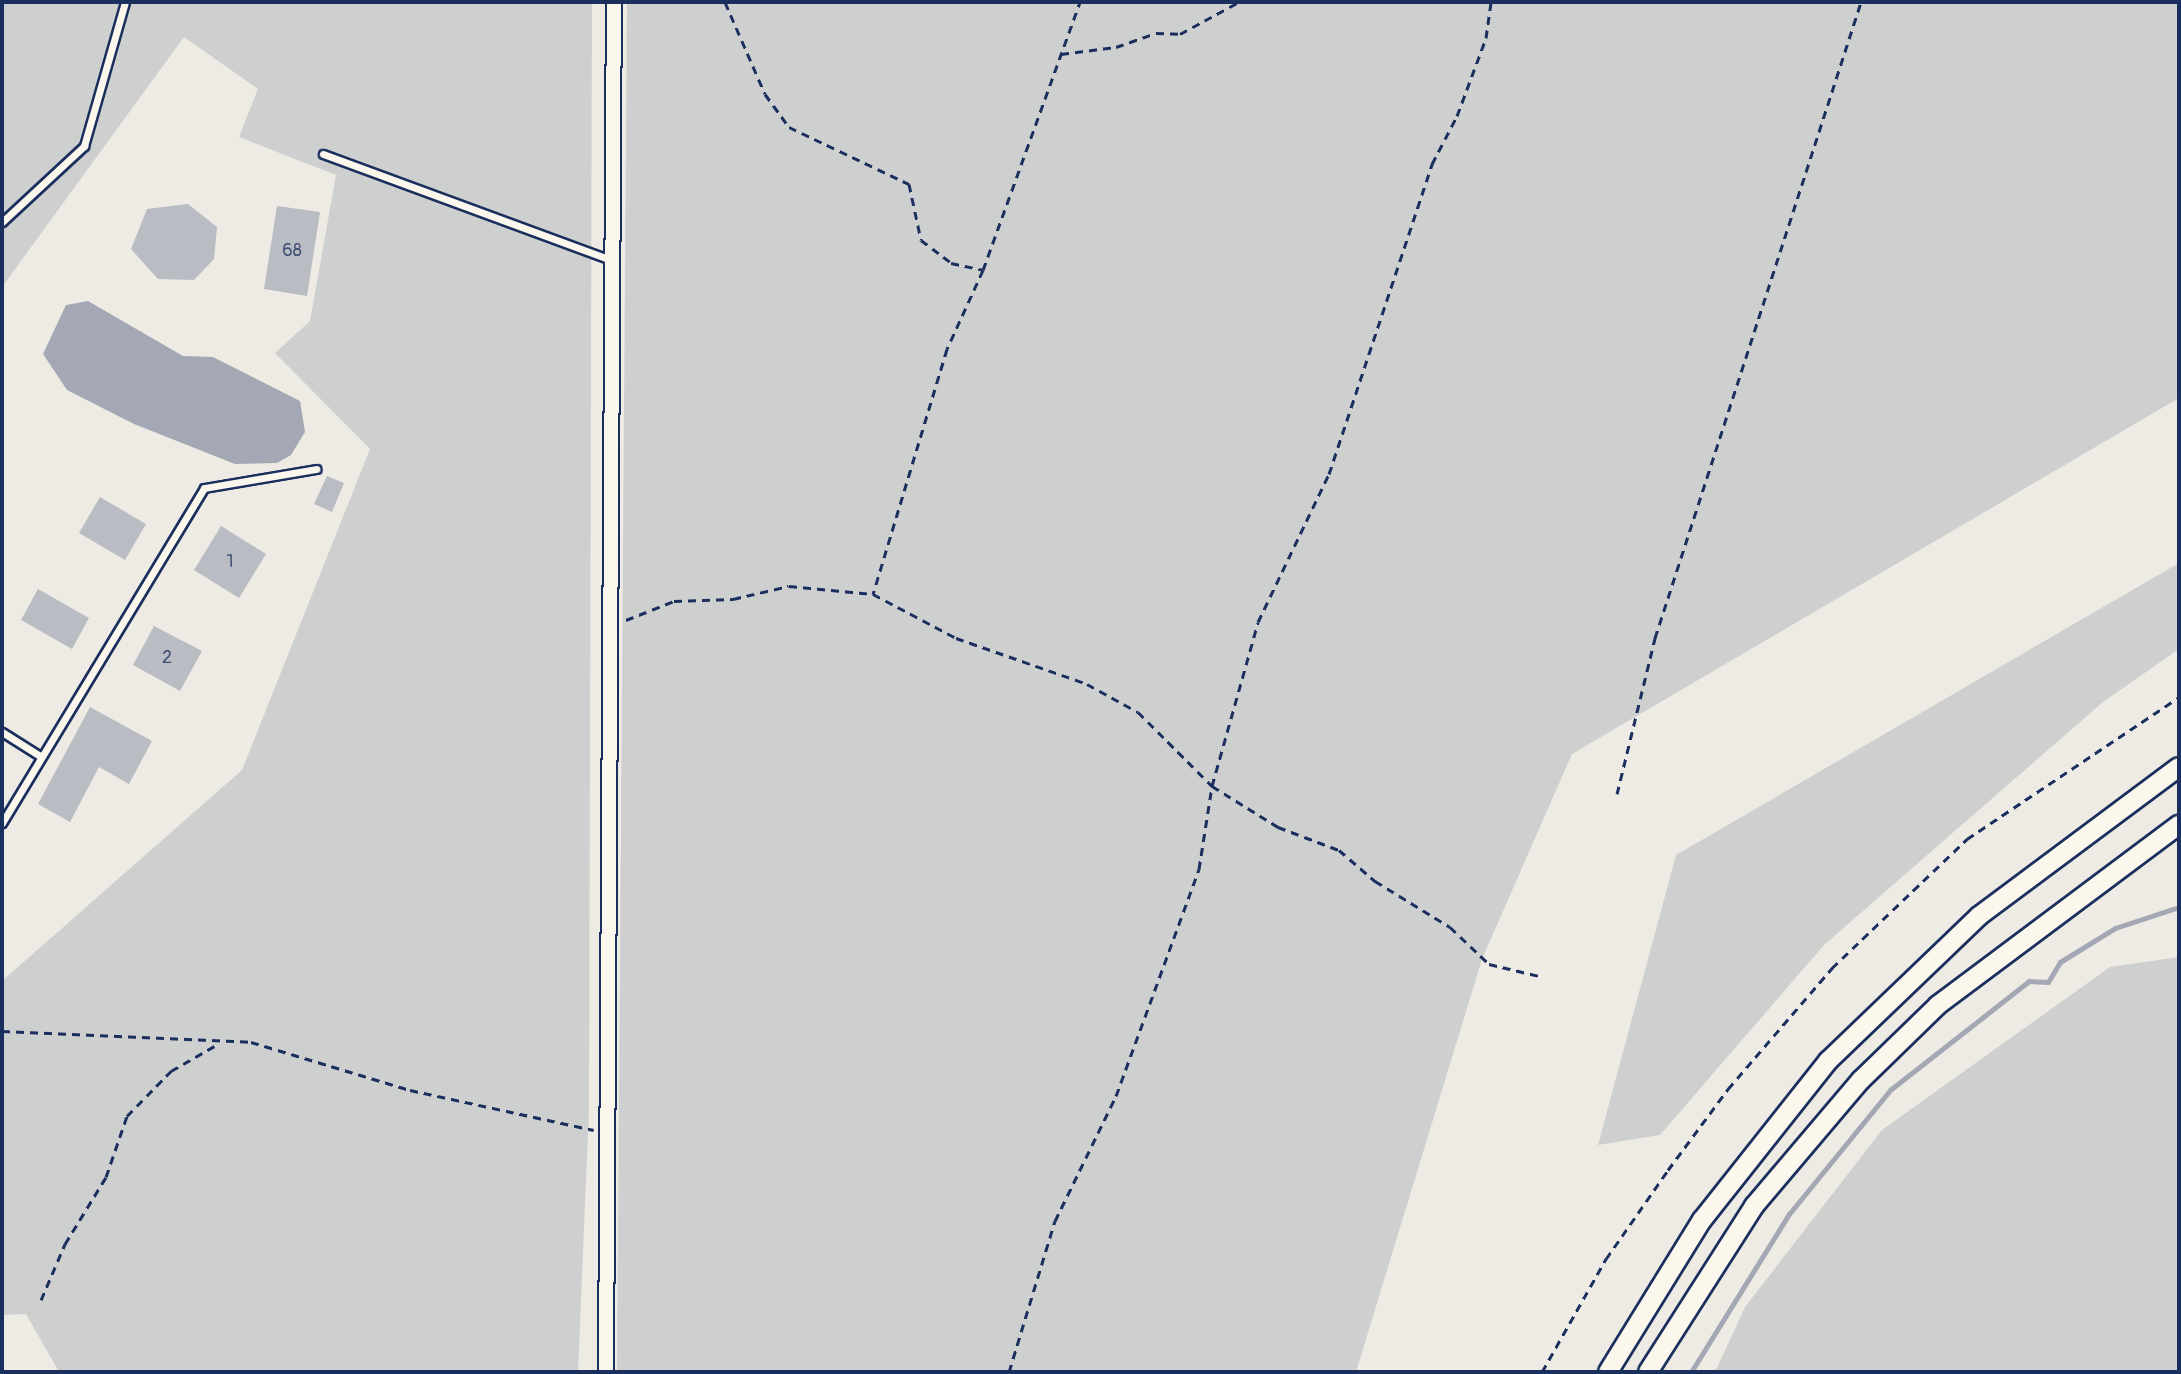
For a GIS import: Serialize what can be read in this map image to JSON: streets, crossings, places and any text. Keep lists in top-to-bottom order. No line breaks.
{"house_numbers":["68","1","2"]}
